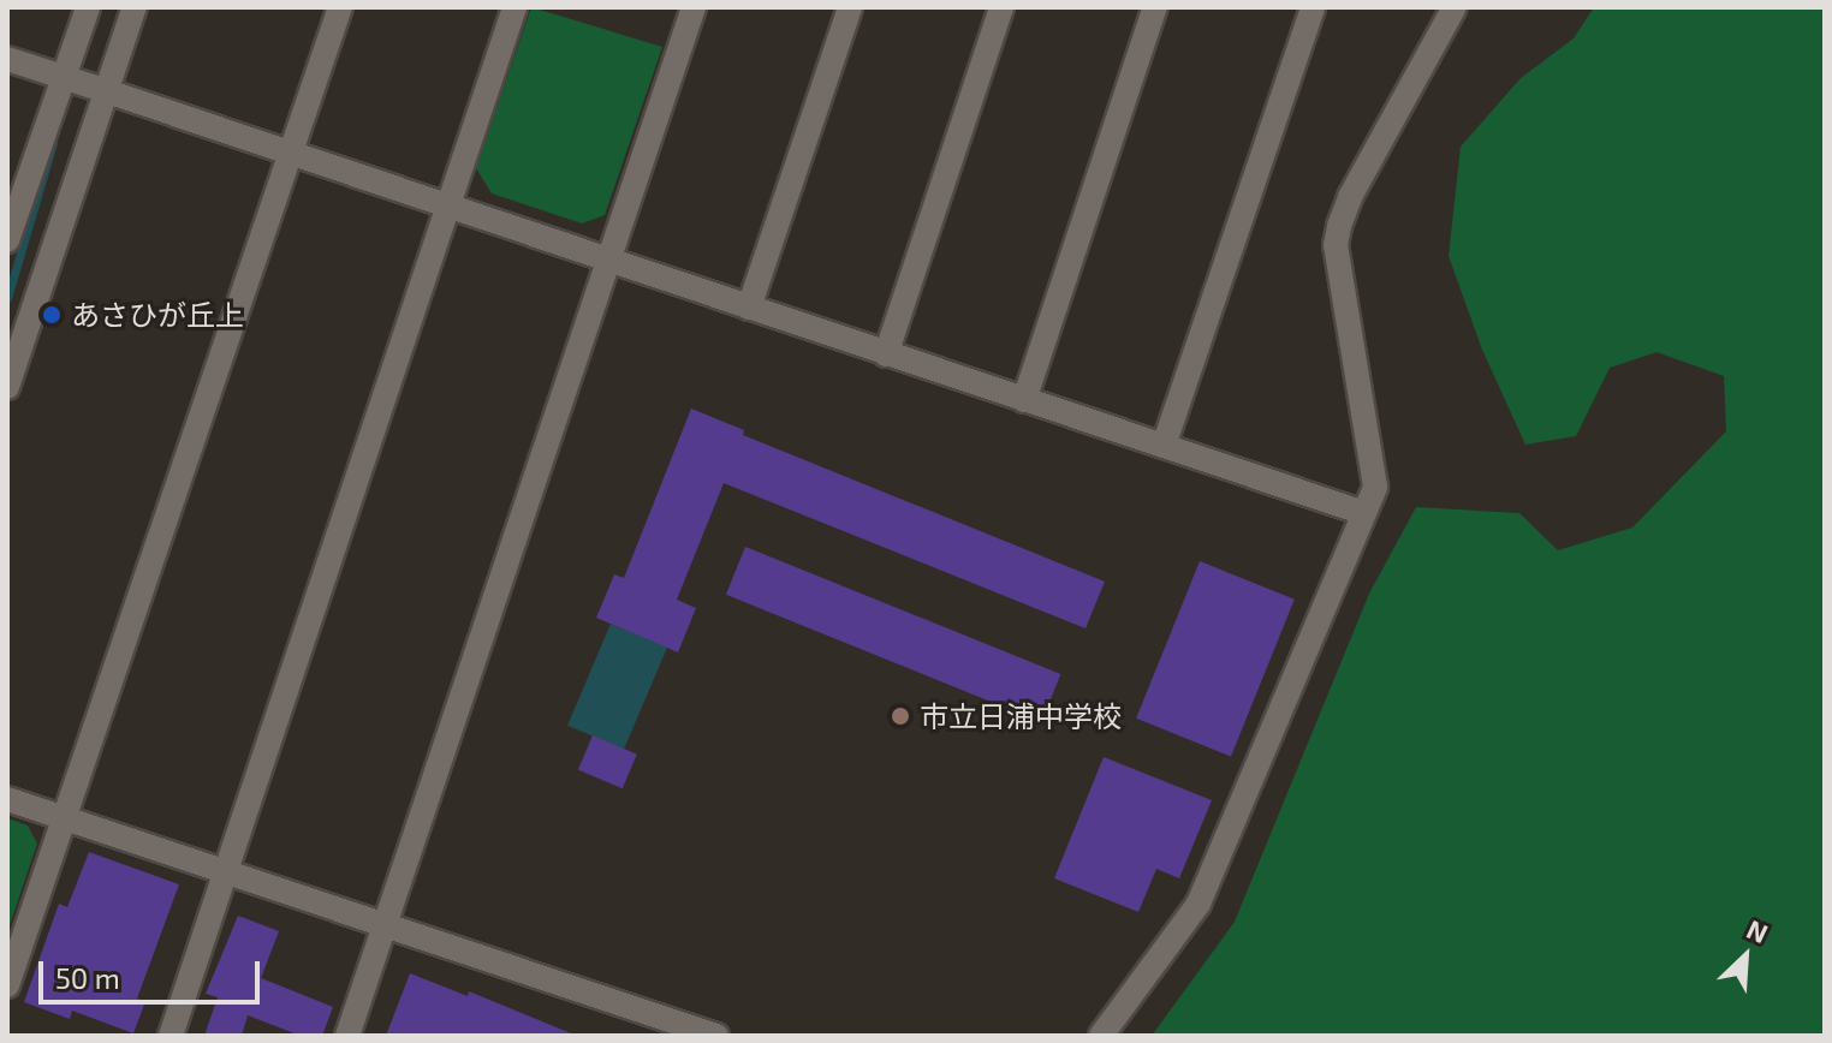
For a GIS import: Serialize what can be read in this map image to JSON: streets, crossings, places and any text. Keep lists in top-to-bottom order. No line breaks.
{"places":["あさひが丘上","市立日浦中学校"],"scale_bar":"50 m","north":"top right"}
